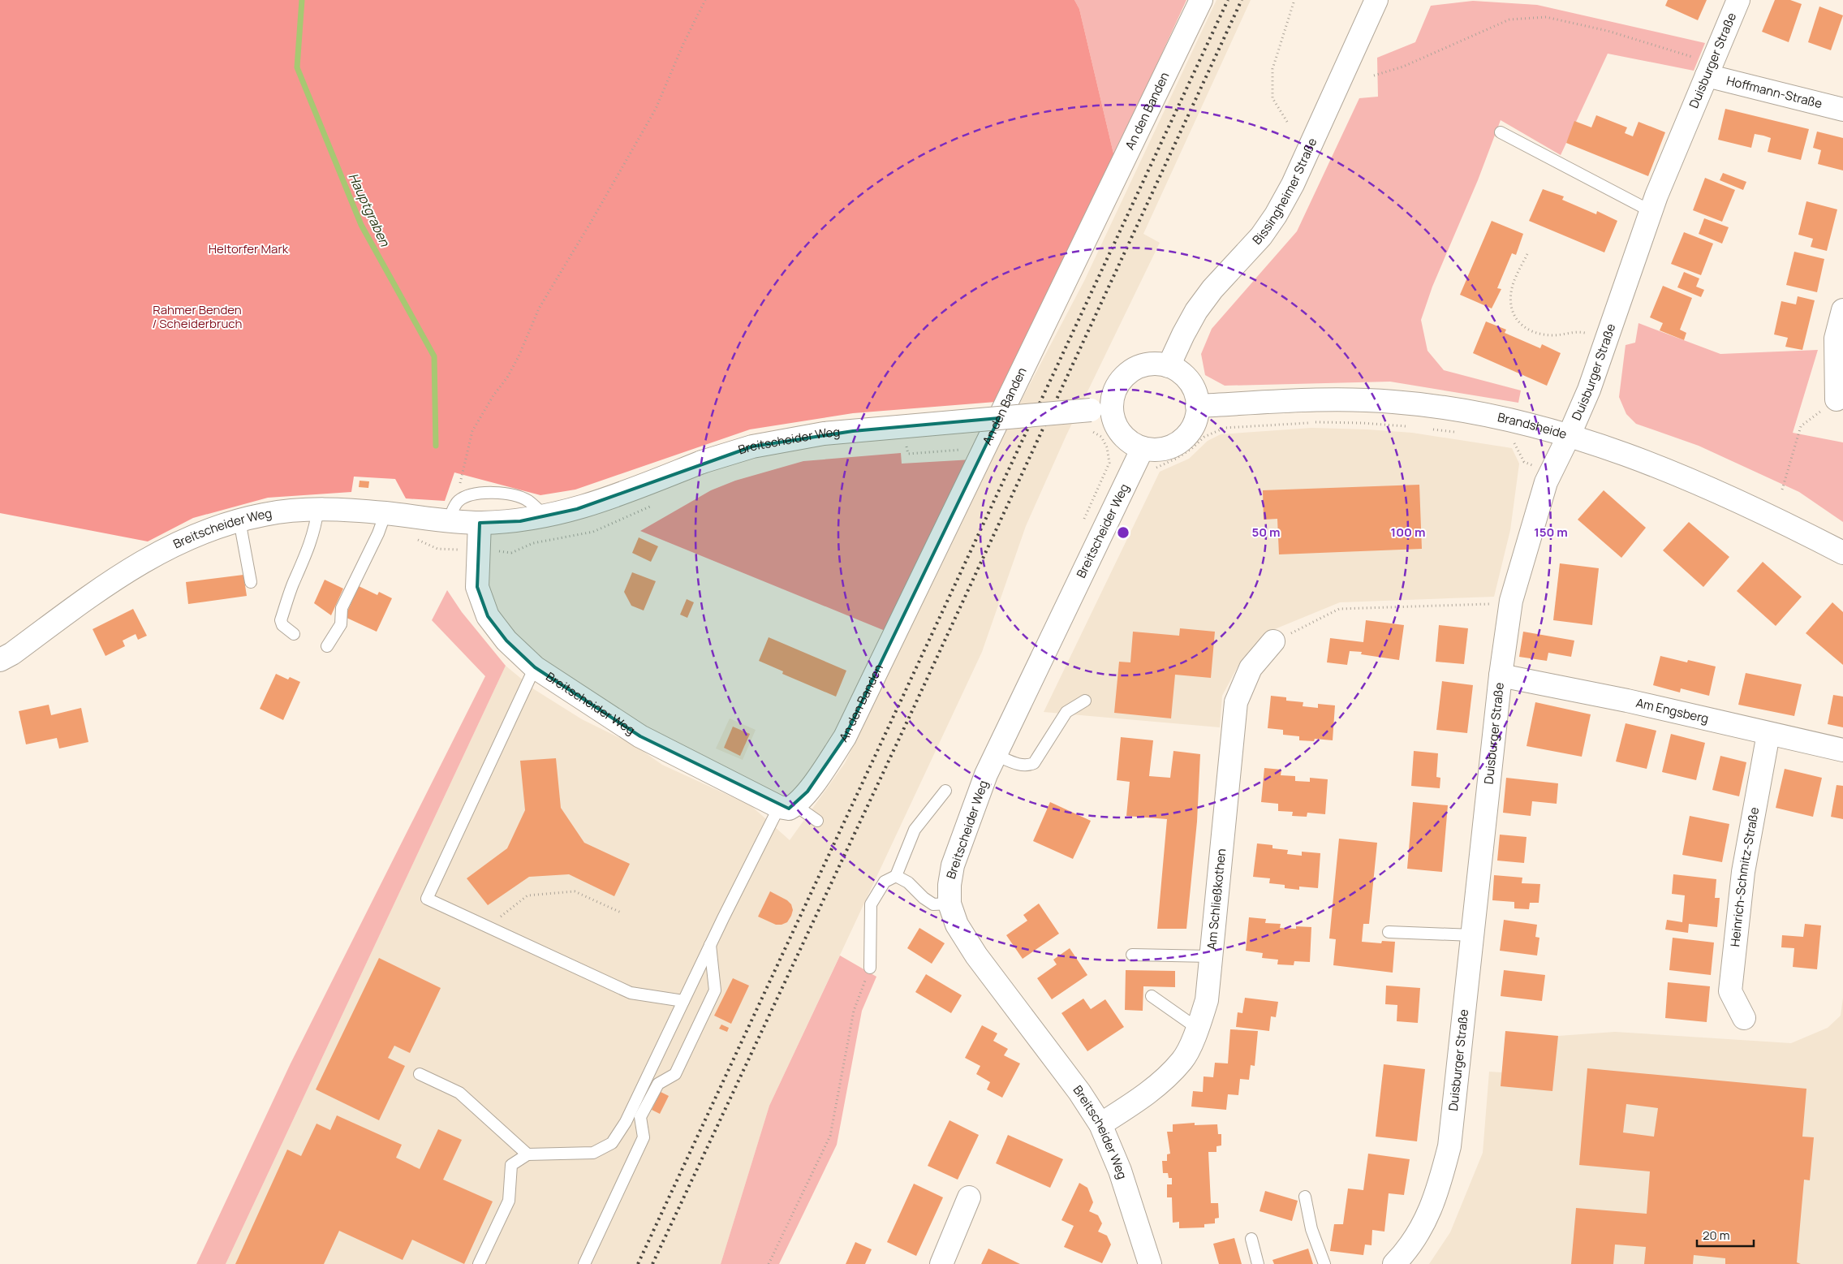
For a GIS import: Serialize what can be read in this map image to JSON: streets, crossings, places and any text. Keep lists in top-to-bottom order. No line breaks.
{"streets":{"street":["Duisburger Straße","Hoffmann-Straße","An den Banden","Bissingheimer Straße","Brandsheide","Breitscheider Weg","Am Engsberg","Heinrich-Schmitz-Straße","Am Schließkothen"]},"crossings":[["Duisburger Straße","Hoffmann-Straße"],["Duisburger Straße","Brandsheide"],["Duisburger Straße","Am Engsberg"],["An den Banden","Breitscheider Weg"],["Bissingheimer Straße","Brandsheide"],["Bissingheimer Straße","Breitscheider Weg"],["Brandsheide","Breitscheider Weg"],["Breitscheider Weg","Am Schließkothen"],["Am Engsberg","Heinrich-Schmitz-Straße"]],"water":["Hauptgraben"],"parks":["Heltorfer Mark","Rahmer Benden / Scheiderbruch"],"scale_bar":"20 m","rings":["50 m","100 m","150 m"]}
